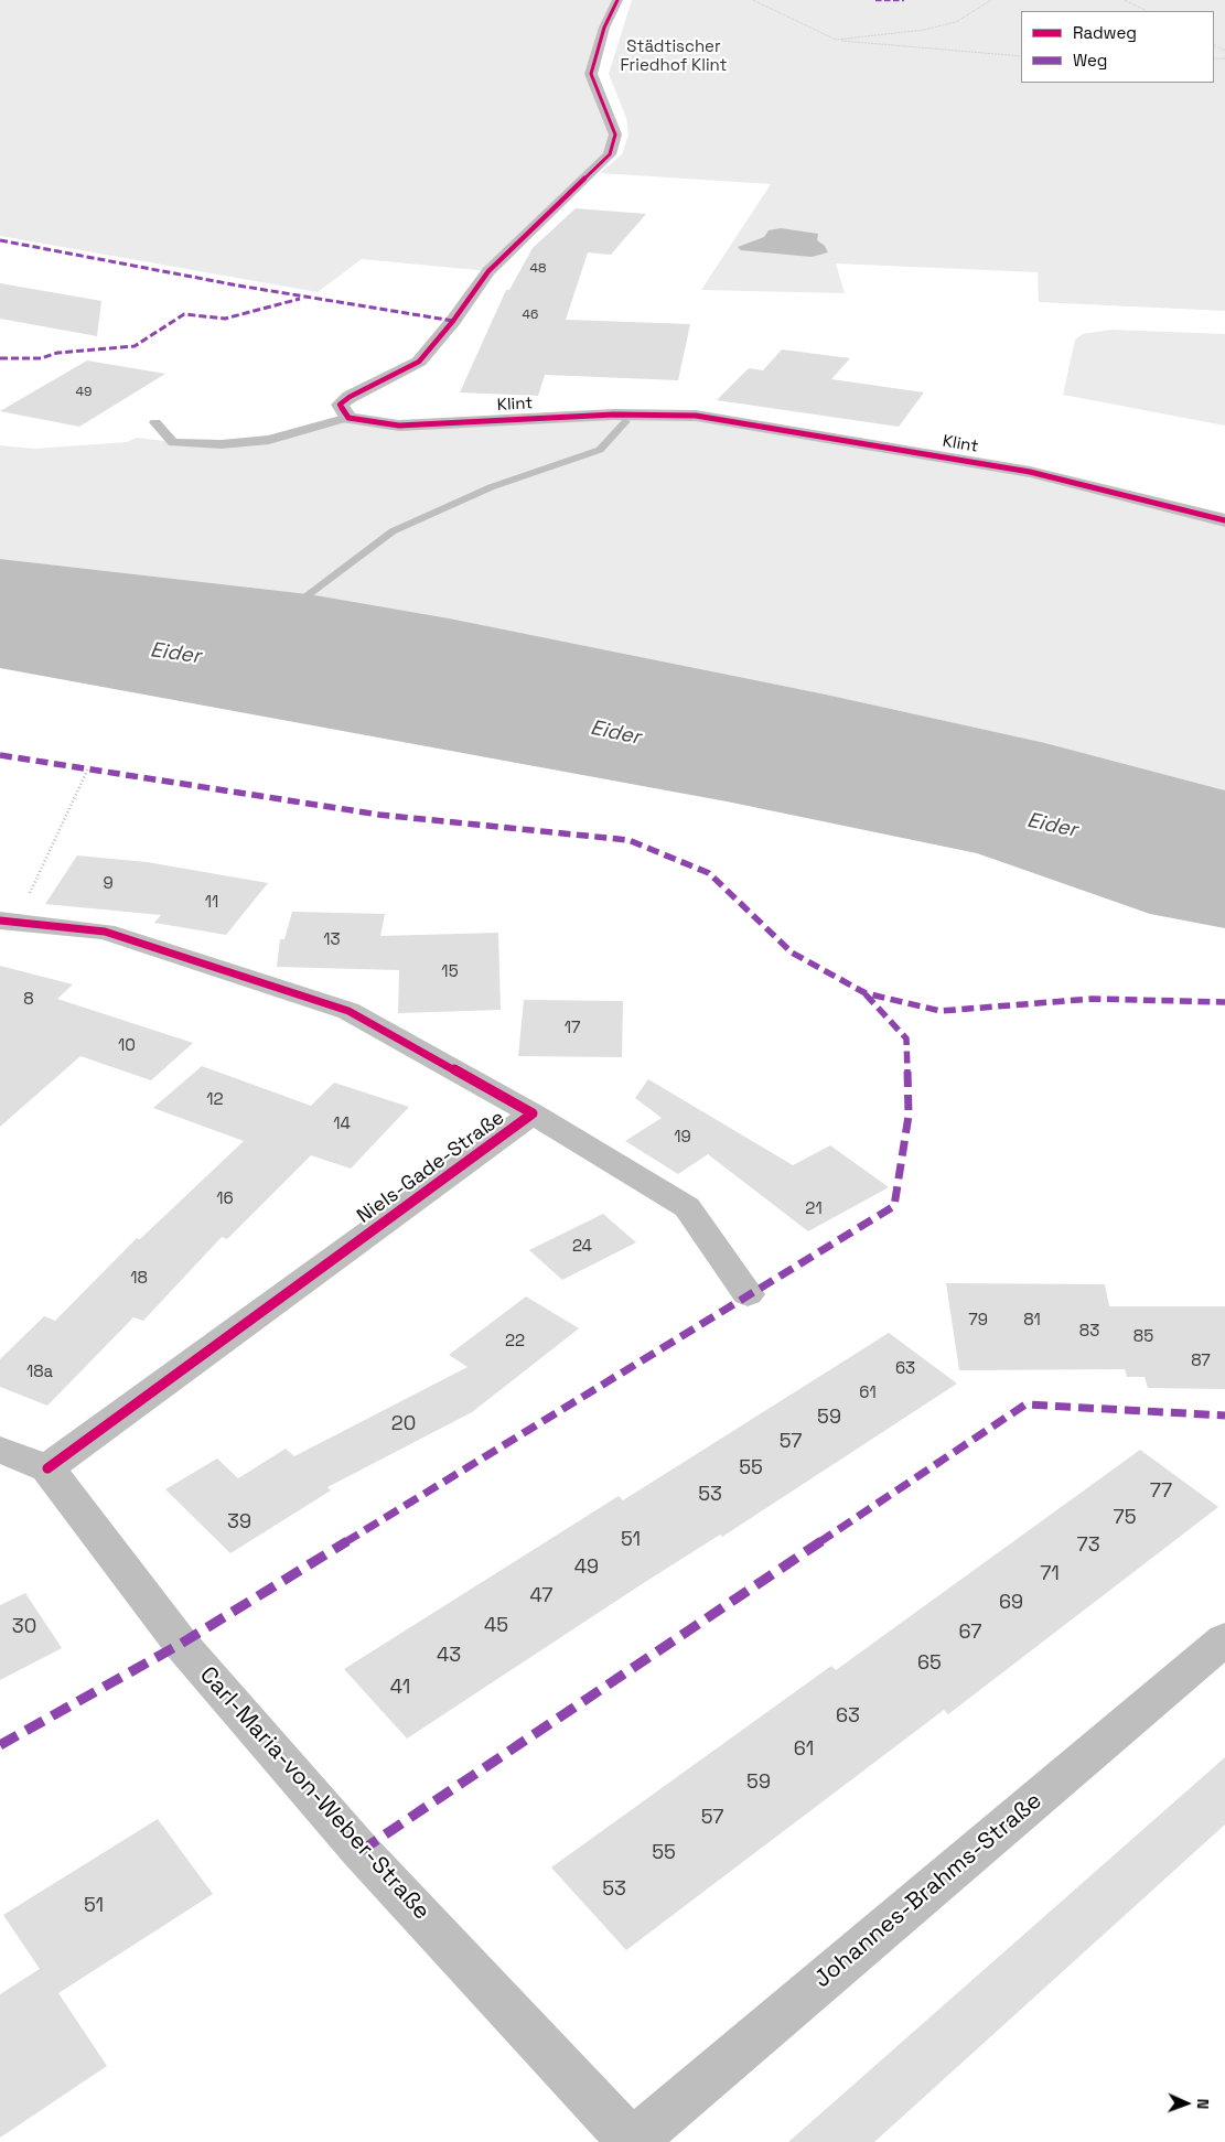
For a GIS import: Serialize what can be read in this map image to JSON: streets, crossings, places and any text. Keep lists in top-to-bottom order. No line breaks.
{"streets":{"street":["Klint","Niels-Gade-Straße","Carl-Maria-von-Weber-Straße","Johannes-Brahms-Straße"]},"crossings":[["Niels-Gade-Straße","Carl-Maria-von-Weber-Straße"],["Carl-Maria-von-Weber-Straße","Johannes-Brahms-Straße"]],"water":["Eider"],"parks":["Städtischer Friedhof Klint"],"house_numbers":["48","46","49","9","11","13","15","8","17","10","12","14","19","16","21","24","18","79","81","83","85","22","87","63","18a","61","59","20","57","55","77","53","75","39","51","73","49","71","47","69","45","30","67","43","65","41","63","61","59","57","55","53","51"],"legend":["Radweg","Weg"],"north":"right"}
